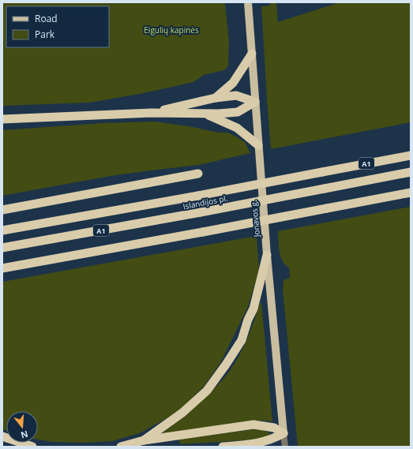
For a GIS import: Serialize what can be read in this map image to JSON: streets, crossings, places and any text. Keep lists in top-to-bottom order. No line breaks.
{"streets":{"highway":["A1","Islandijos pl."],"main road":["Jonavos g."]},"parks":["Eigulių kapinės"],"legend":["Road","Park"],"north":"bottom"}
